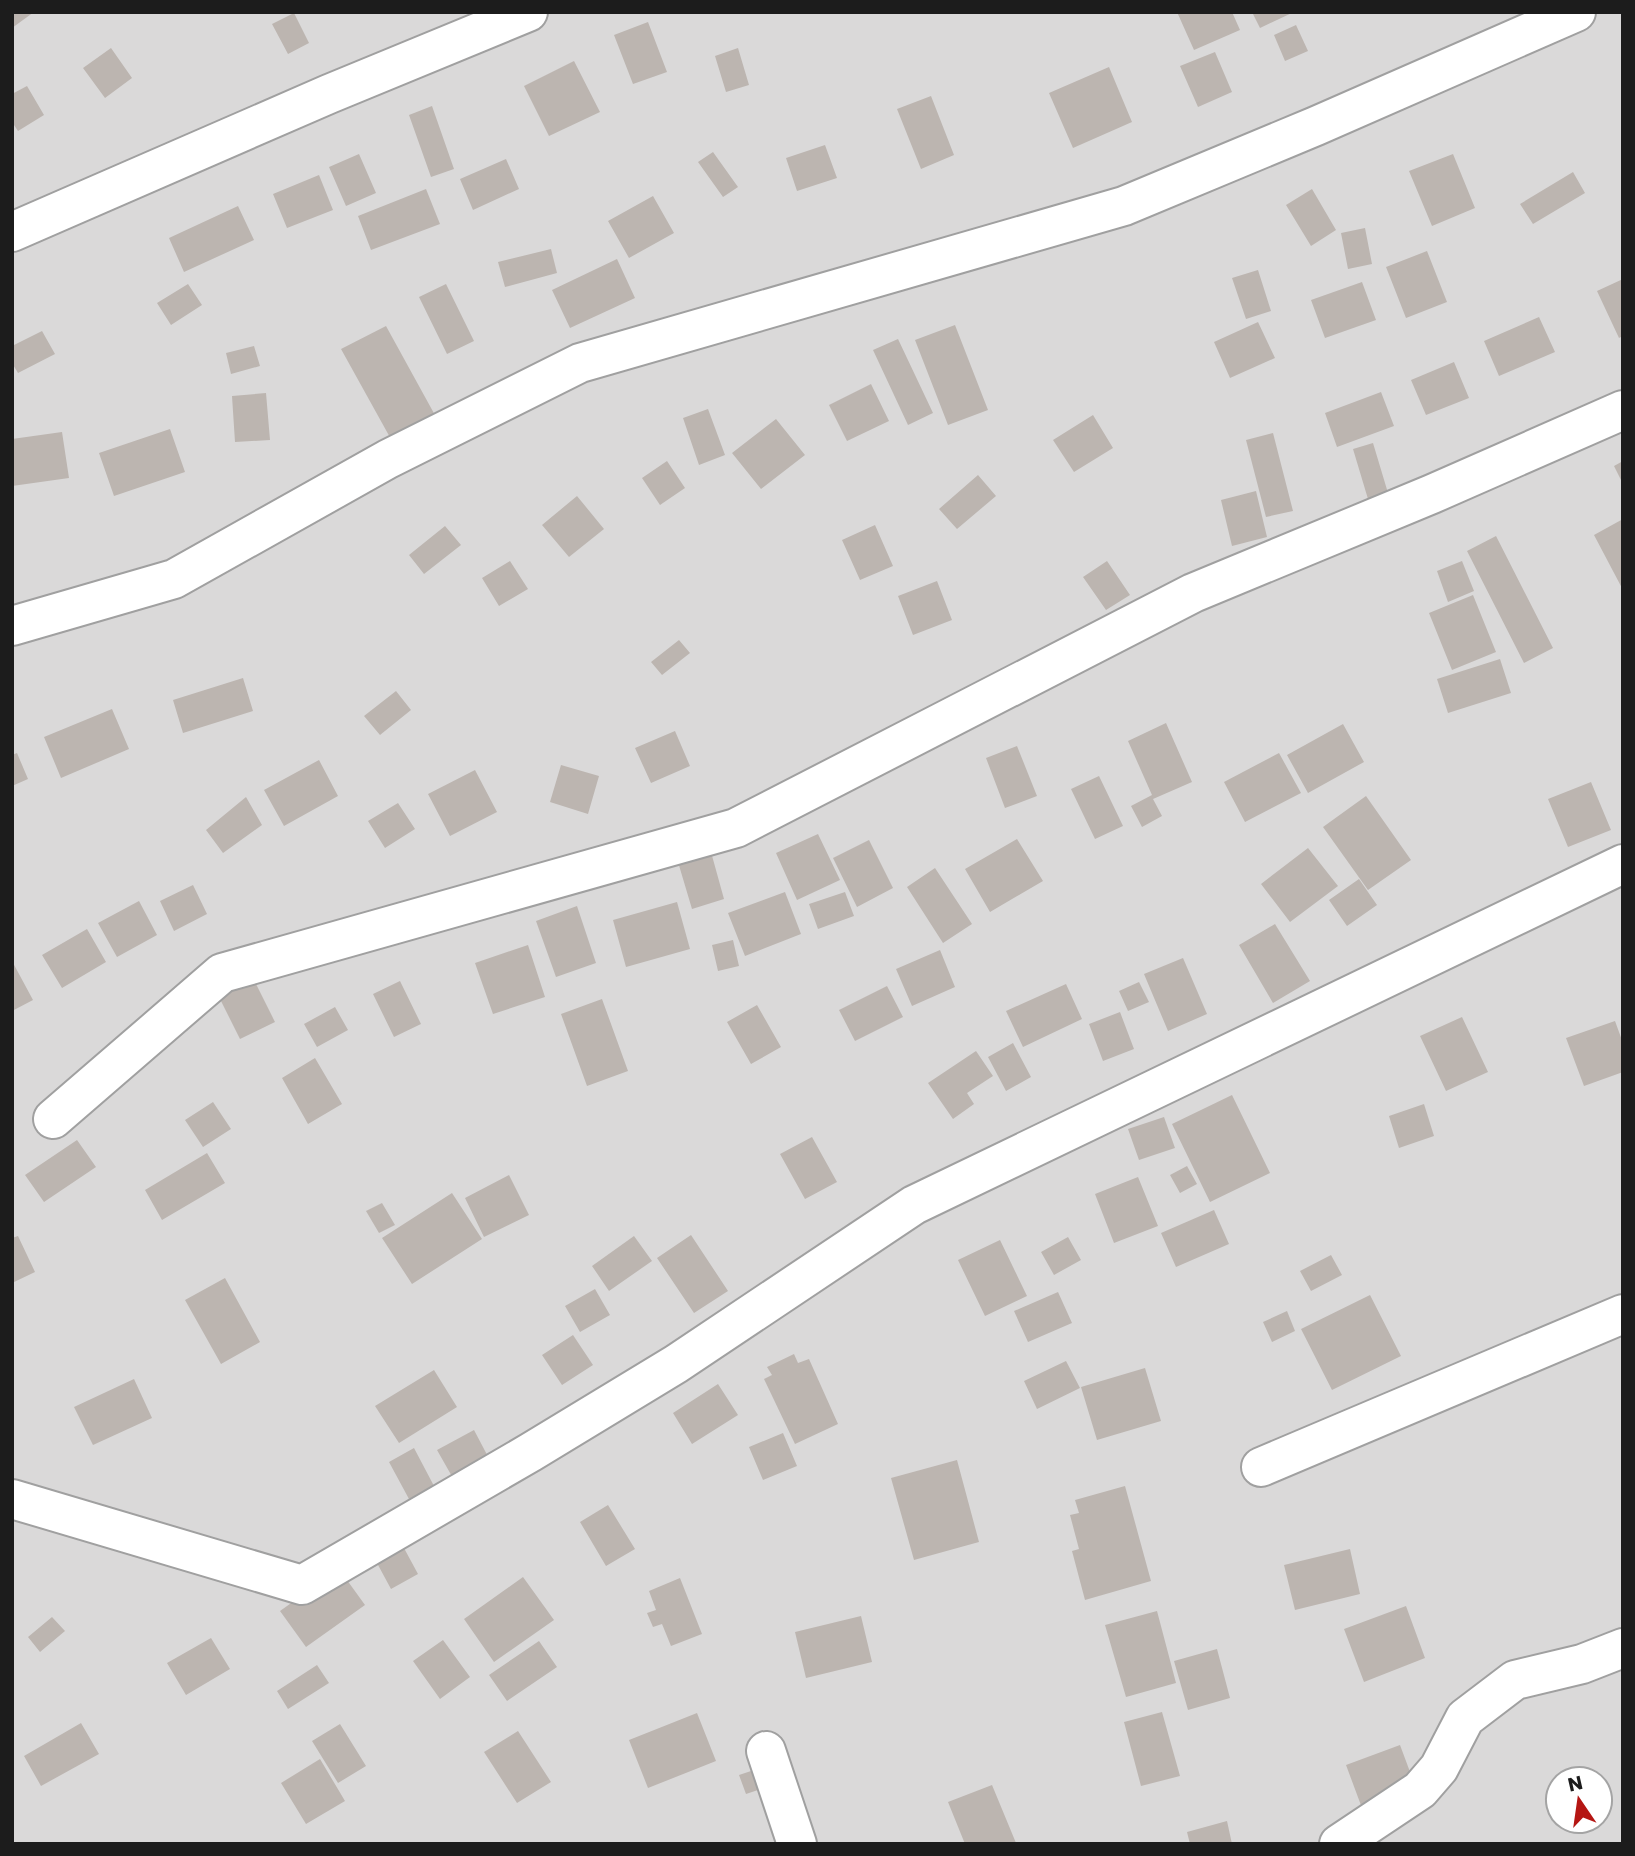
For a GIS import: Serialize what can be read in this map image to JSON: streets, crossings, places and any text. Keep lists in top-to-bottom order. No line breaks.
{"north":"top"}
